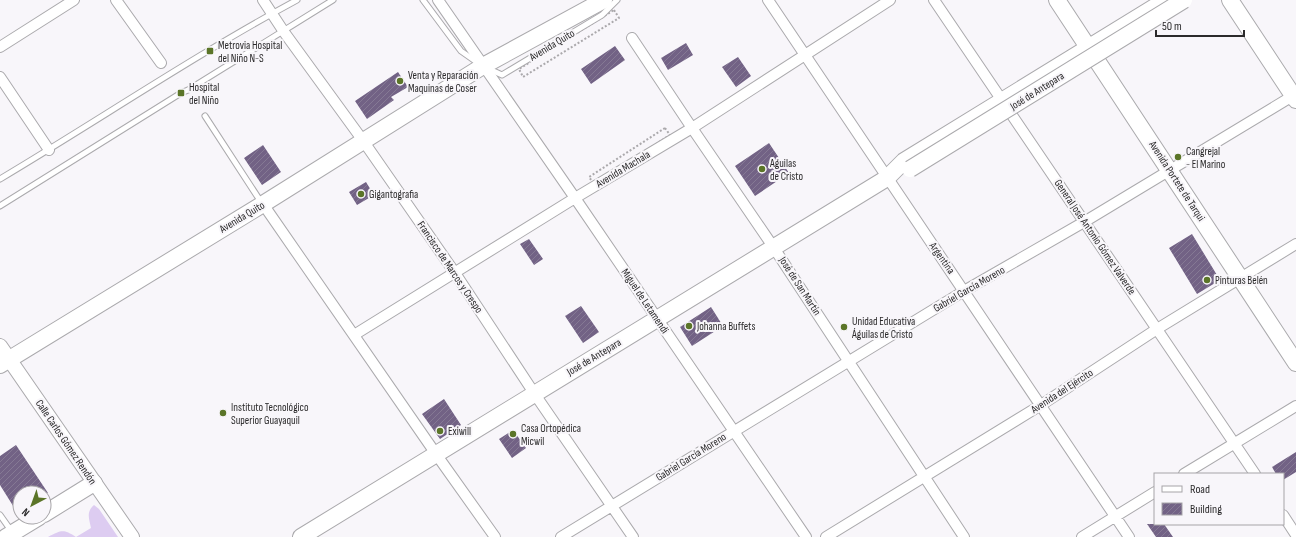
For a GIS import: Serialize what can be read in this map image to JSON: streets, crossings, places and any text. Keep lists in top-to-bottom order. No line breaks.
{"streets":{"main road":["Avenida Quito","José de Antepara","Avenida Portete de Tarqui","Calle Carlos Gómez Rendón"],"street":["Avenida Machala","General José Antonio Gómez Valverde","Argentina","Francisco de Marcos y Crespo","José de San Martín","Gabriel García Moreno","Miguel de Letamendi","Avenida del Ejército"]},"crossings":[["Avenida Quito","Francisco de Marcos y Crespo"],["Avenida Quito","Miguel de Letamendi"],["Avenida Quito","Calle Carlos Gómez Rendón"],["José de Antepara","Avenida Portete de Tarqui"],["José de Antepara","General José Antonio Gómez Valverde"],["José de Antepara","Argentina"],["José de Antepara","Francisco de Marcos y Crespo"],["José de Antepara","José de San Martín"],["José de Antepara","Miguel de Letamendi"],["Avenida Machala","Argentina"],["Avenida Machala","Francisco de Marcos y Crespo"],["Avenida Machala","José de San Martín"],["Avenida Machala","Miguel de Letamendi"],["Avenida Portete de Tarqui","Gabriel García Moreno"],["Avenida Portete de Tarqui","Avenida del Ejército"],["General José Antonio Gómez Valverde","Gabriel García Moreno"],["General José Antonio Gómez Valverde","Avenida del Ejército"],["Argentina","Gabriel García Moreno"],["Argentina","Avenida del Ejército"],["Francisco de Marcos y Crespo","Gabriel García Moreno"],["José de San Martín","Gabriel García Moreno"],["José de San Martín","Avenida del Ejército"],["Gabriel García Moreno","Miguel de Letamendi"]],"places":{"transit":["Metrovia Hospital del Niño N-S","Hospital del Niño"],"other":["Venta y Reparación Maquinas de Coser","Cangrejal - El Marino","Aguilas de Cristo","Gigantografia","Pinturas Belén","Johanna Buffets","Unidad Educativa Águilas de Cristo","Instituto Tecnológico Superior Guayaquil","Exiwill","Casa Ortopédica Micwil"]},"legend":["Road","Building"],"scale_bar":"50 m","north":"bottom left"}
